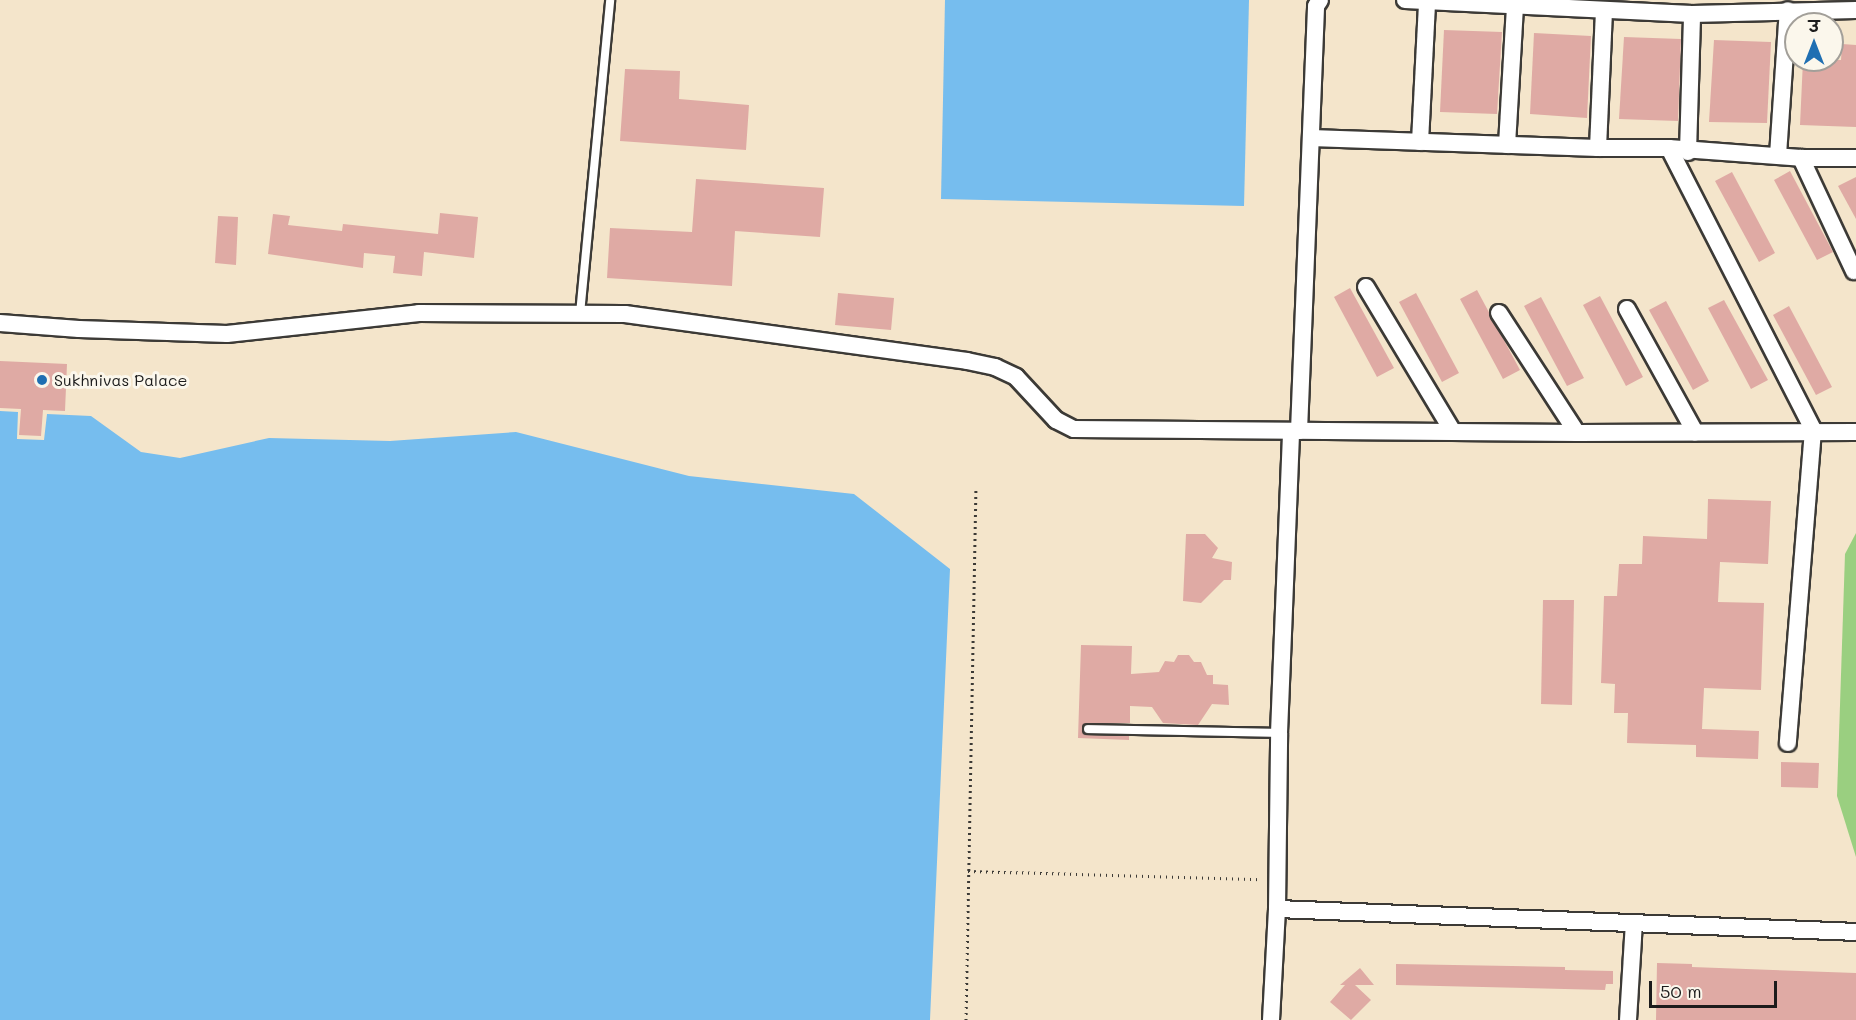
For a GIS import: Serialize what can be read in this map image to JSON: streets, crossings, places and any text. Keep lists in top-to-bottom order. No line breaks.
{"places":["Sukhnivas Palace"],"scale_bar":"50 m","north":"top"}
